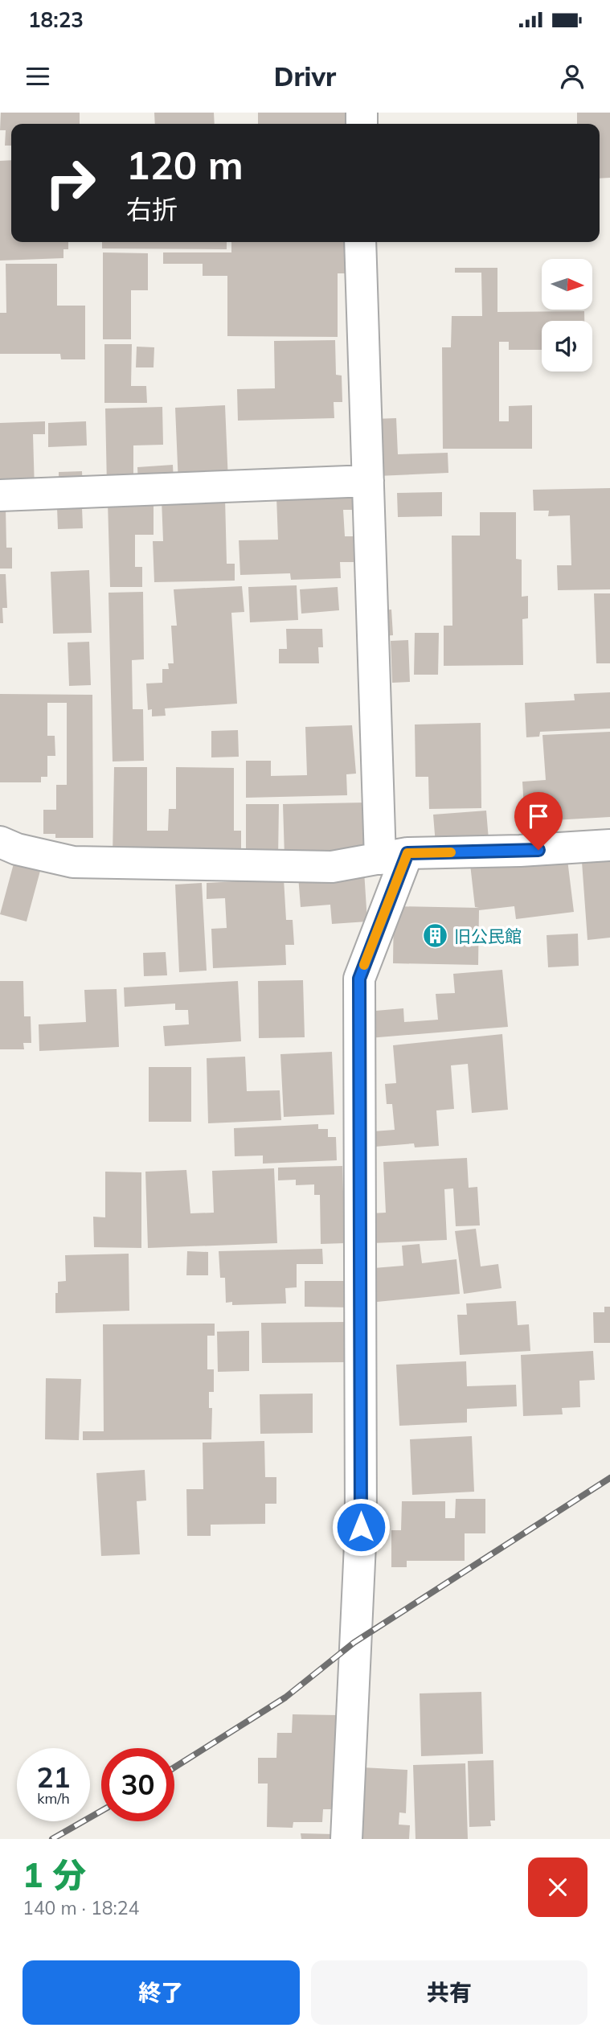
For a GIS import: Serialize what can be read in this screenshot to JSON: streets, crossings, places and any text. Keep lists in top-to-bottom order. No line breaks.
{"places":{"building":["旧公民館"]},"north":"right","page":{"status":"18:23","header":"Drivr","turn":["120 m","右折"],"speed":"21 km/h","limit":"30","heading":["1 分","140 m · 18:24"],"buttons":["終了","共有"]}}
